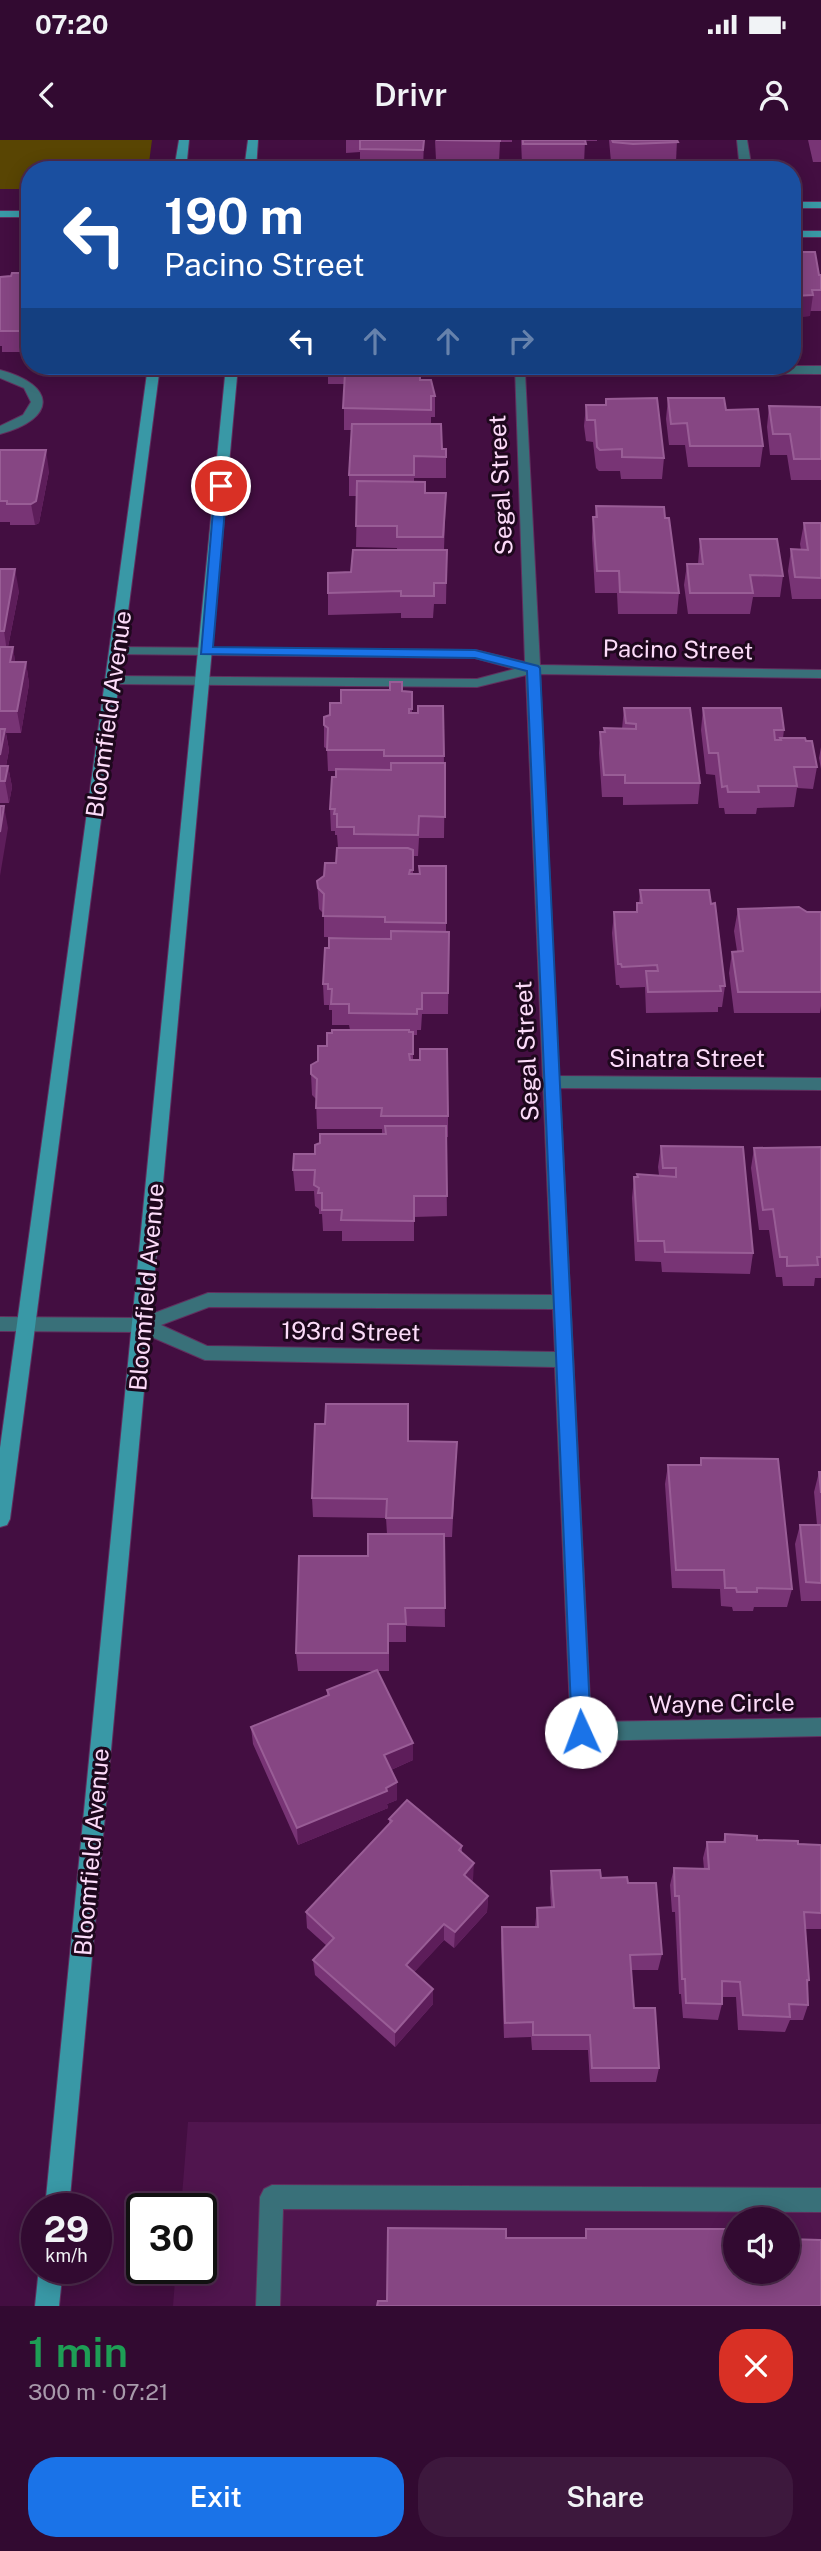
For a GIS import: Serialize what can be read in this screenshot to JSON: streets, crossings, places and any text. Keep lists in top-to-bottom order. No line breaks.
{"streets":{"street":["Segal Street","Pacino Street","Bloomfield Avenue","Sinatra Street","193rd Street","Wayne Circle"]},"crossings":[["Segal Street","Pacino Street"],["Segal Street","Sinatra Street"],["Segal Street","193rd Street"],["Segal Street","Wayne Circle"],["Pacino Street","Bloomfield Avenue"],["Bloomfield Avenue","193rd Street"]],"page":{"status":"07:20","header":"Drivr","turn":["190 m","Pacino Street"],"speed":"29 km/h","limit":"30","heading":["1 min","300 m · 07:21"],"buttons":["Exit","Share"]}}
